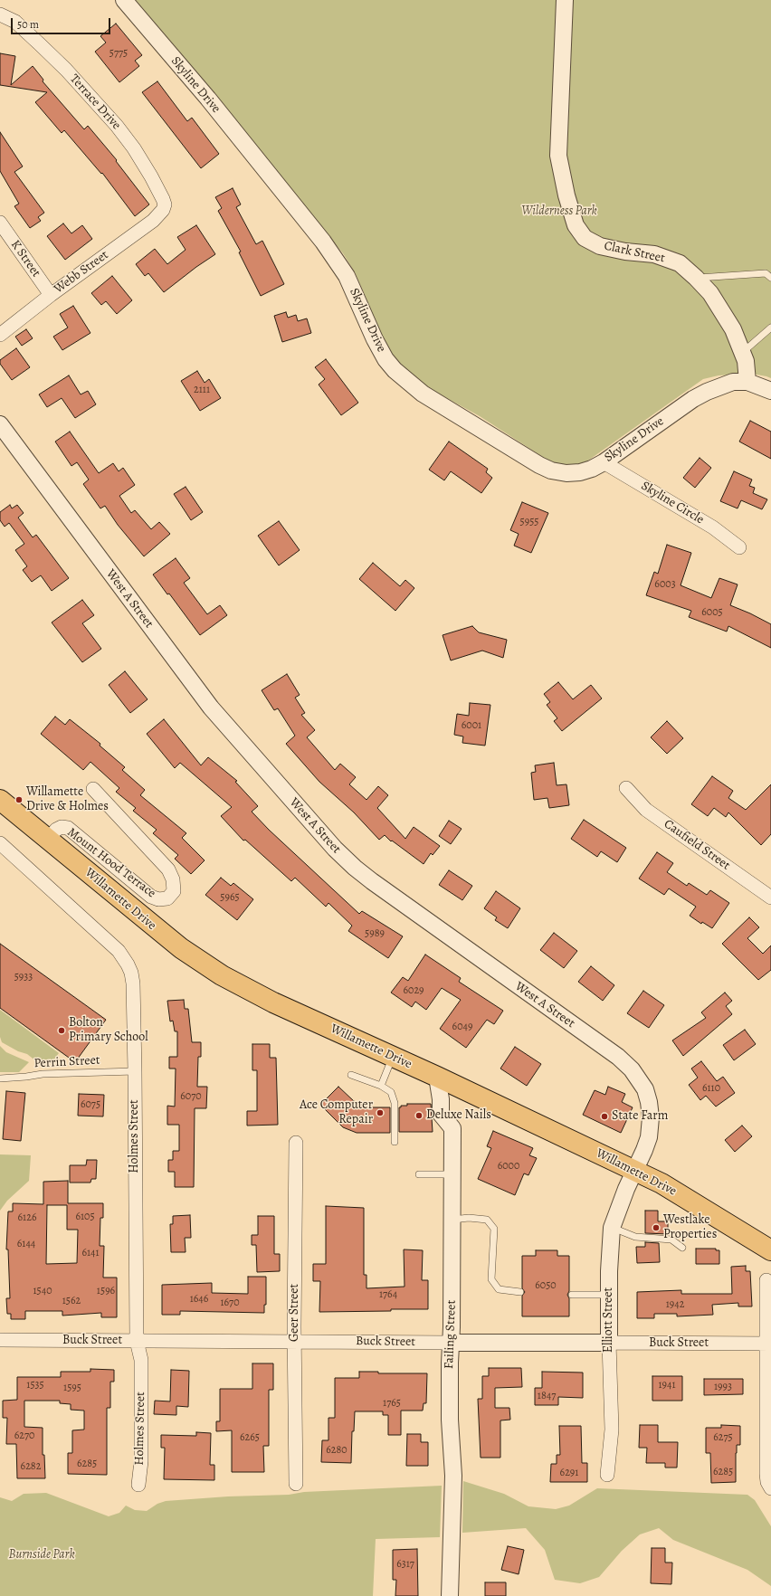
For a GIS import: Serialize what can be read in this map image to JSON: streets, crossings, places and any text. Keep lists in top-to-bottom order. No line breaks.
{"streets":{"main road":["Willamette Drive"],"street":["Skyline Drive","Terrace Drive","Clark Street","K Street","Webb Street","Skyline Circle","West A Street","Caufield Street","Mount Hood Terrace","Holmes Street","Geer Street","Elliott Street","Failing Street","Buck Street"],"lane":["Perrin Street"]},"crossings":[["Skyline Drive","Clark Street"],["Skyline Drive","Skyline Circle"],["Terrace Drive","Webb Street"],["K Street","Webb Street"],["West A Street","Willamette Drive"],["West A Street","Elliott Street"],["Mount Hood Terrace","Willamette Drive"],["Willamette Drive","Elliott Street"],["Willamette Drive","Failing Street"],["Perrin Street","Holmes Street"],["Holmes Street","Buck Street"],["Geer Street","Buck Street"],["Elliott Street","Buck Street"],["Failing Street","Buck Street"]],"parks":["Wilderness Park","Burnside Park"],"places":["Willamette Drive & Holmes","Bolton Primary School","Ace Computer Repair","Deluxe Nails","State Farm","Westlake Properties"],"house_numbers":["5775","2111","5955","6003","6005","6001","5965","5989","5933","6029","6049","6110","6070","6075","6000","6105","6126","6144","6141","6050","1540","1596","1764","1646","1562","1670","1942","1535","1941","1993","1595","1847","1765","6270","6265","6275","6280","6285","6282","6285","6291","6317"],"scale_bar":"50 m"}
